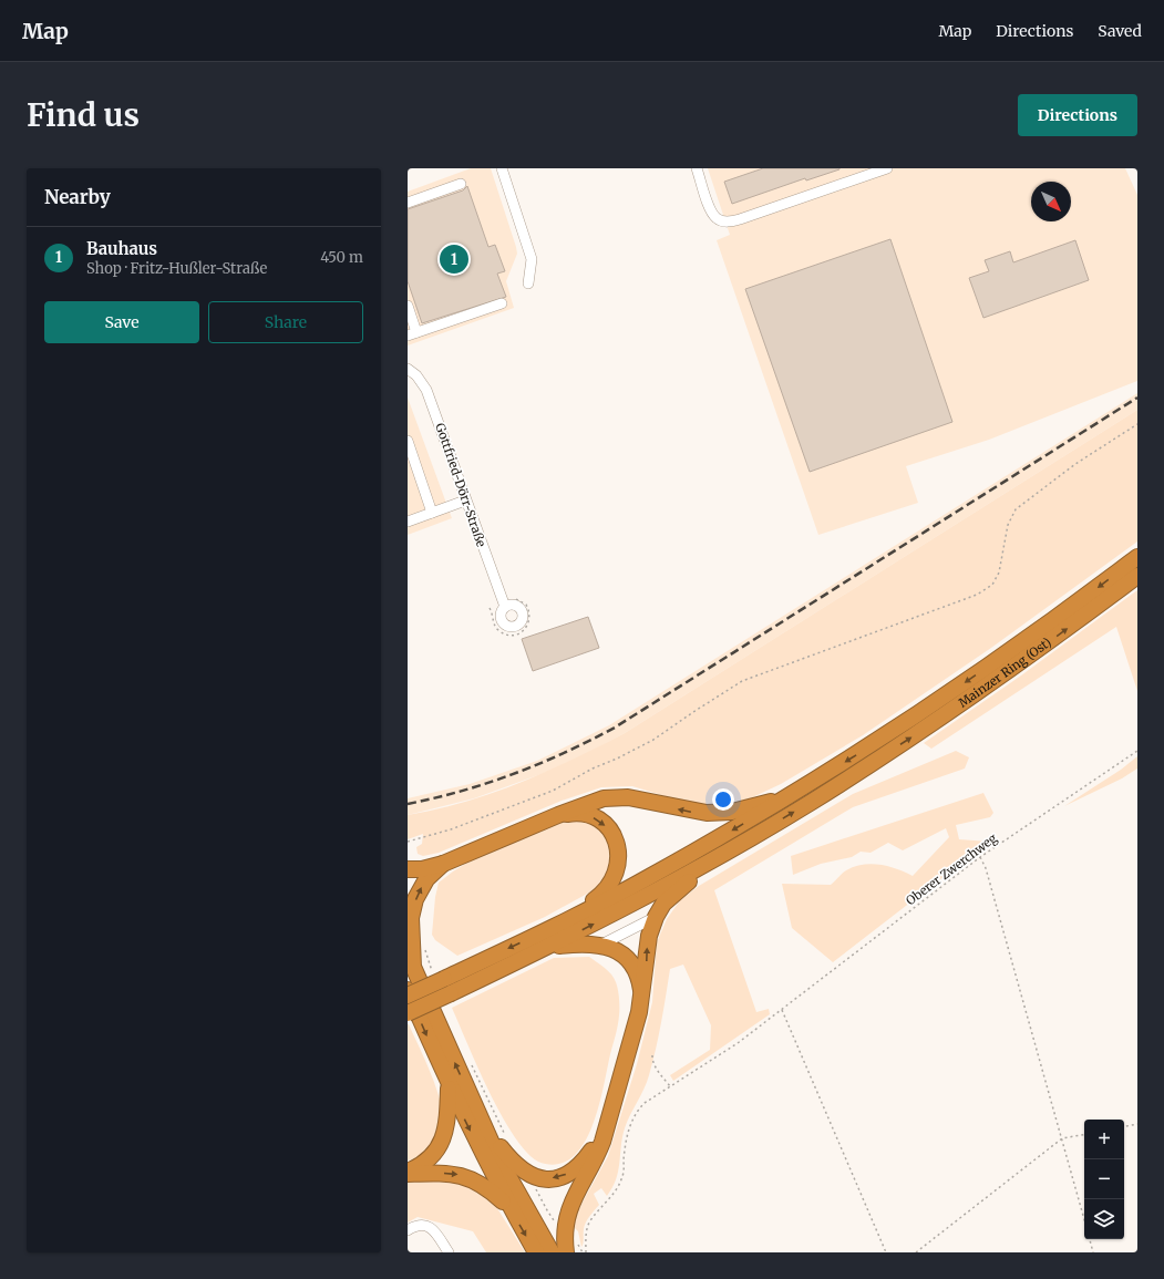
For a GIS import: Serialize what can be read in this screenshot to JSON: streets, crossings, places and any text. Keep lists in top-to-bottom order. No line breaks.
{"streets":{"highway":["Mainzer Ring (Ost)"],"street":["Gottfried-Dörr-Straße"],"path":["Oberer Zwerchweg"]},"north":"bottom right","page":{"header":"Map","nav":["Map","Directions","Saved"],"buttons":["Directions",["Save","Share"]],"title":"Find us","heading":"Nearby","list":[{"mark":"1","name":"Bauhaus","note":"Shop · Fritz-Hußler-Straße","value":"450 m"}],"pins":"1","map_buttons":["+","−"]}}
